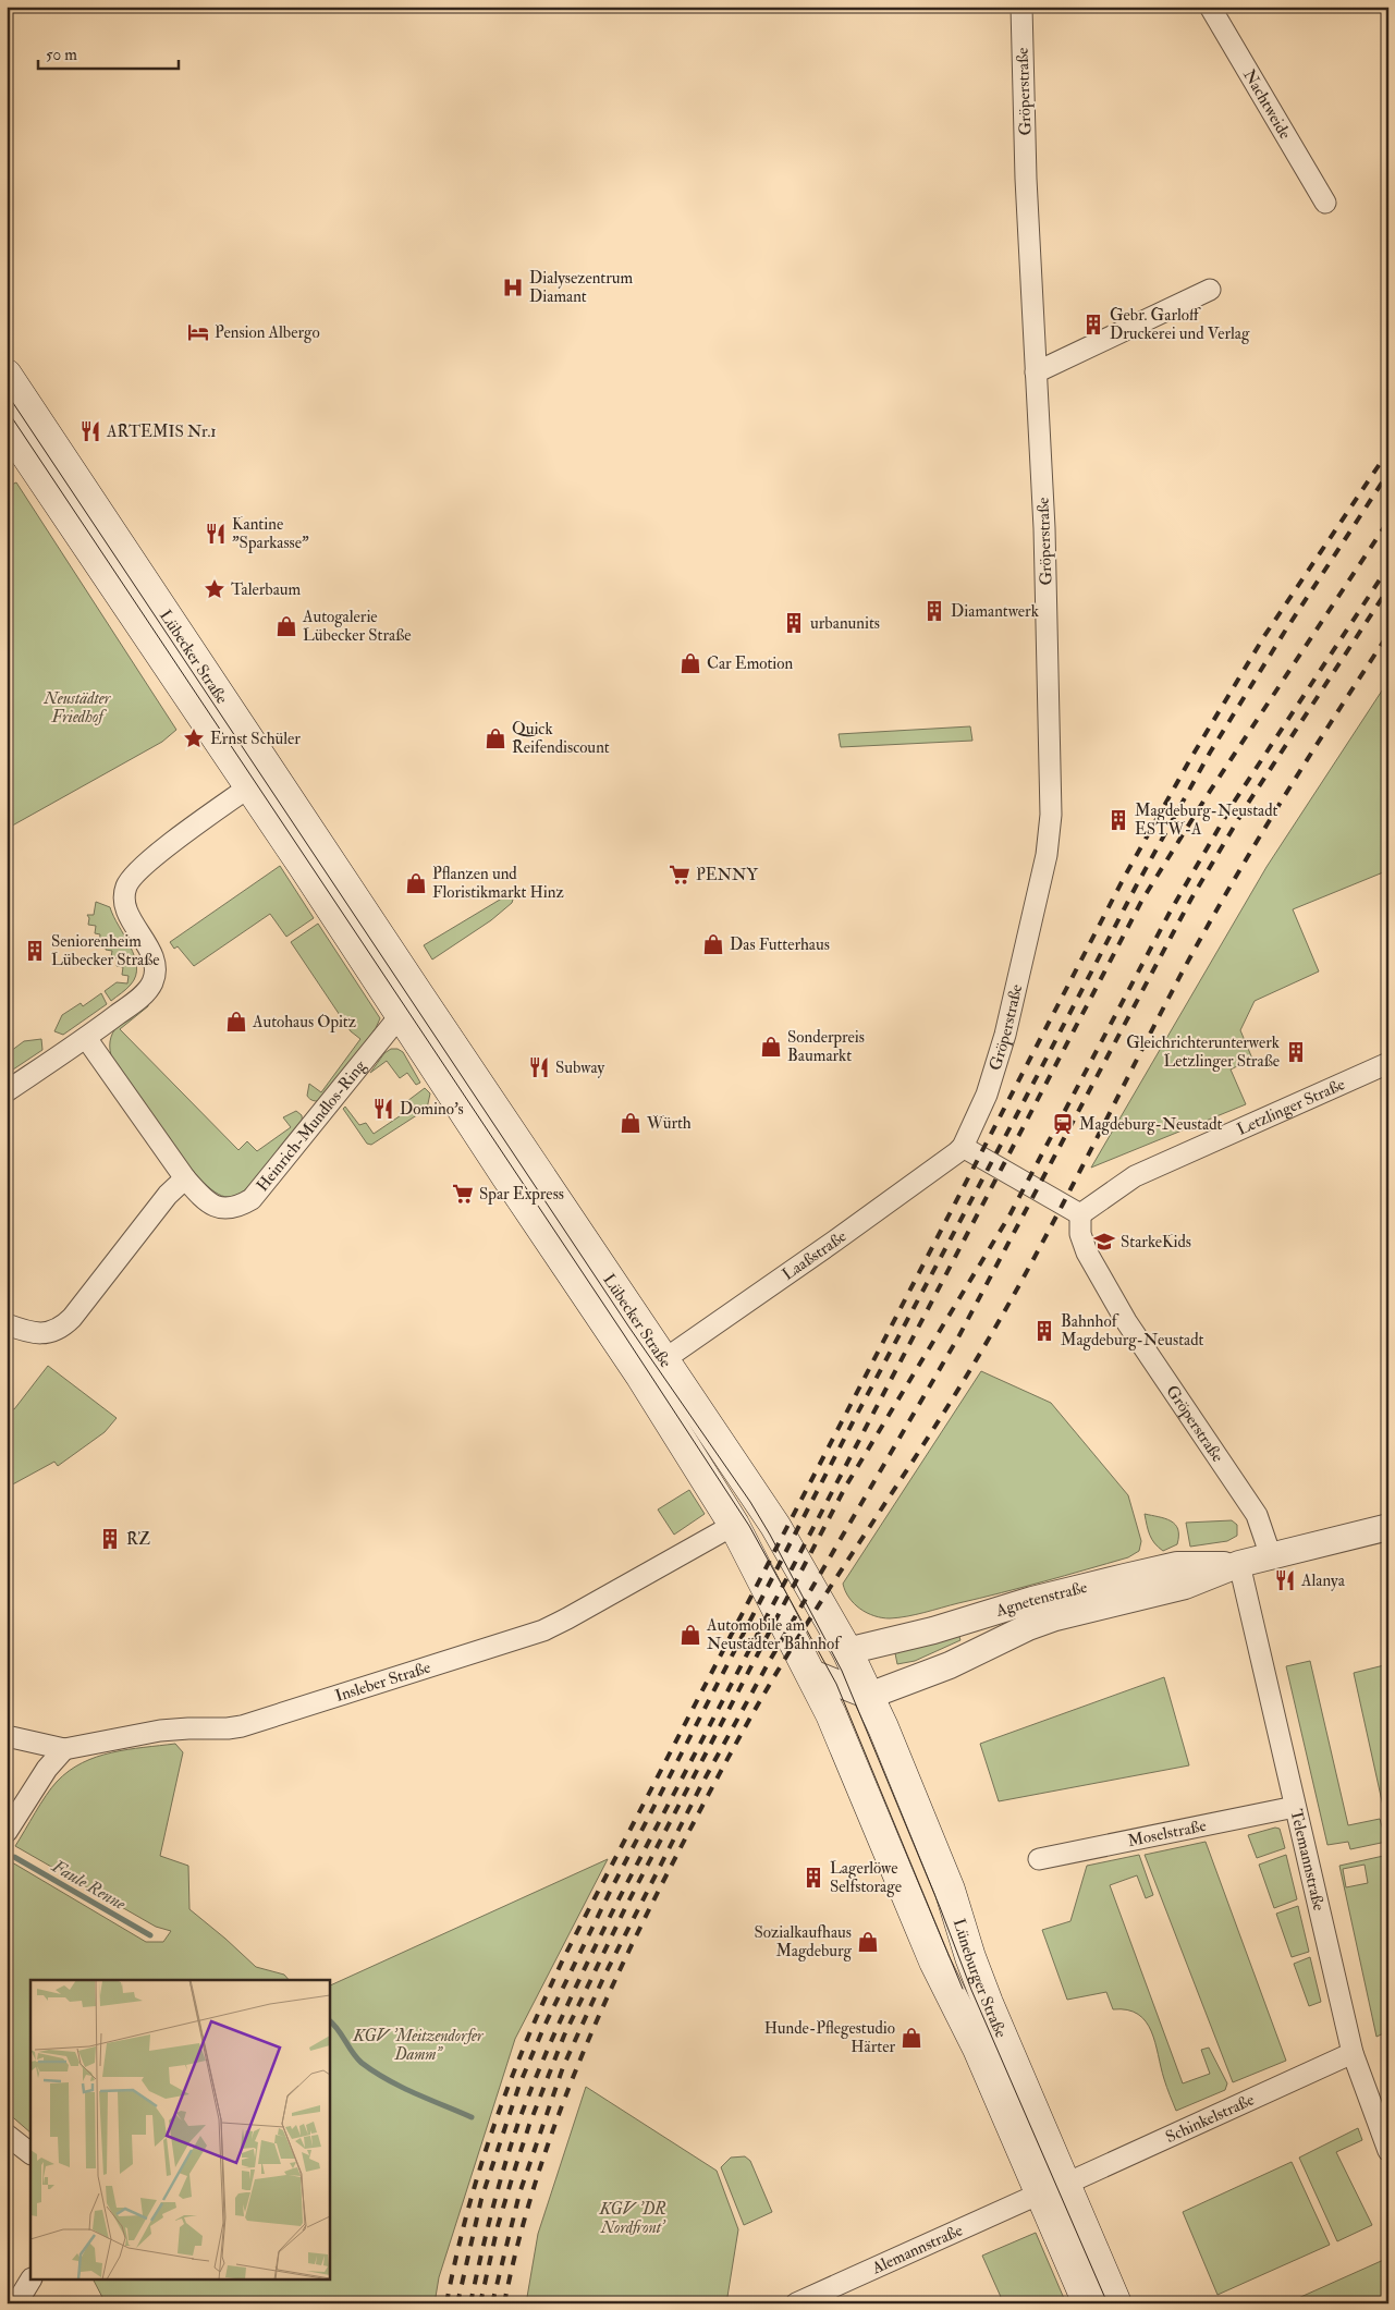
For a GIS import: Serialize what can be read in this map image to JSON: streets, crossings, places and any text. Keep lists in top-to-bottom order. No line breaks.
{"streets":{"main road":["Lübecker Straße","Lüneburger Straße"],"street":["Gröperstraße","Nachtweide","Letzlinger Straße","Heinrich-Mundlos-Ring","Laaßstraße","Agnetenstraße","Insleber Straße","Moselstraße","Telemannstraße","Schinkelstraße","Alemannstraße"]},"crossings":[["Gröperstraße","Letzlinger Straße"],["Gröperstraße","Laaßstraße"],["Gröperstraße","Agnetenstraße"],["Lübecker Straße","Heinrich-Mundlos-Ring"],["Lübecker Straße","Laaßstraße"],["Lübecker Straße","Agnetenstraße"],["Lübecker Straße","Insleber Straße"],["Lübecker Straße","Lüneburger Straße"],["Agnetenstraße","Telemannstraße"],["Agnetenstraße","Lüneburger Straße"],["Moselstraße","Telemannstraße"],["Telemannstraße","Schinkelstraße"],["Lüneburger Straße","Schinkelstraße"],["Lüneburger Straße","Alemannstraße"],["Schinkelstraße","Alemannstraße"]],"water":["Faule Renne"],"parks":["Neustädter Friedhof","KGV 'Meitzendorfer Damm\"","KGV 'DR Nordfront'"],"places":{"hospital":["Dialysezentrum Diamant"],"building":["Gebr. Garloff Druckerei und Verlag","Diamantwerk","urbanunits","Magdeburg-Neustadt ESTW-A","Seniorenheim Lübecker Straße","Gleichrichterunterwerk Letzlinger Straße","Bahnhof Magdeburg-Neustadt","RZ","Lagerlöwe Selfstorage"],"hotel":["Pension Albergo"],"restaurant":["ARTEMIS Nr.1","Kantine \"Sparkasse\"","Subway","Domino's","Alanya"],"place":["Talerbaum","Ernst Schüler"],"shop":["Autogalerie Lübecker Straße","Car Emotion","Quick Reifendiscount","Pflanzen und Floristikmarkt Hinz","Das Futterhaus","Autohaus Opitz","Sonderpreis Baumarkt","Würth","Automobile am Neustädter Bahnhof","Sozialkaufhaus Magdeburg","Hunde-Pflegestudio Härter"],"supermarket":["PENNY","Spar Express"],"station":["Magdeburg-Neustadt"],"school or university":["StarkeKids"]},"scale_bar":"50 m"}
